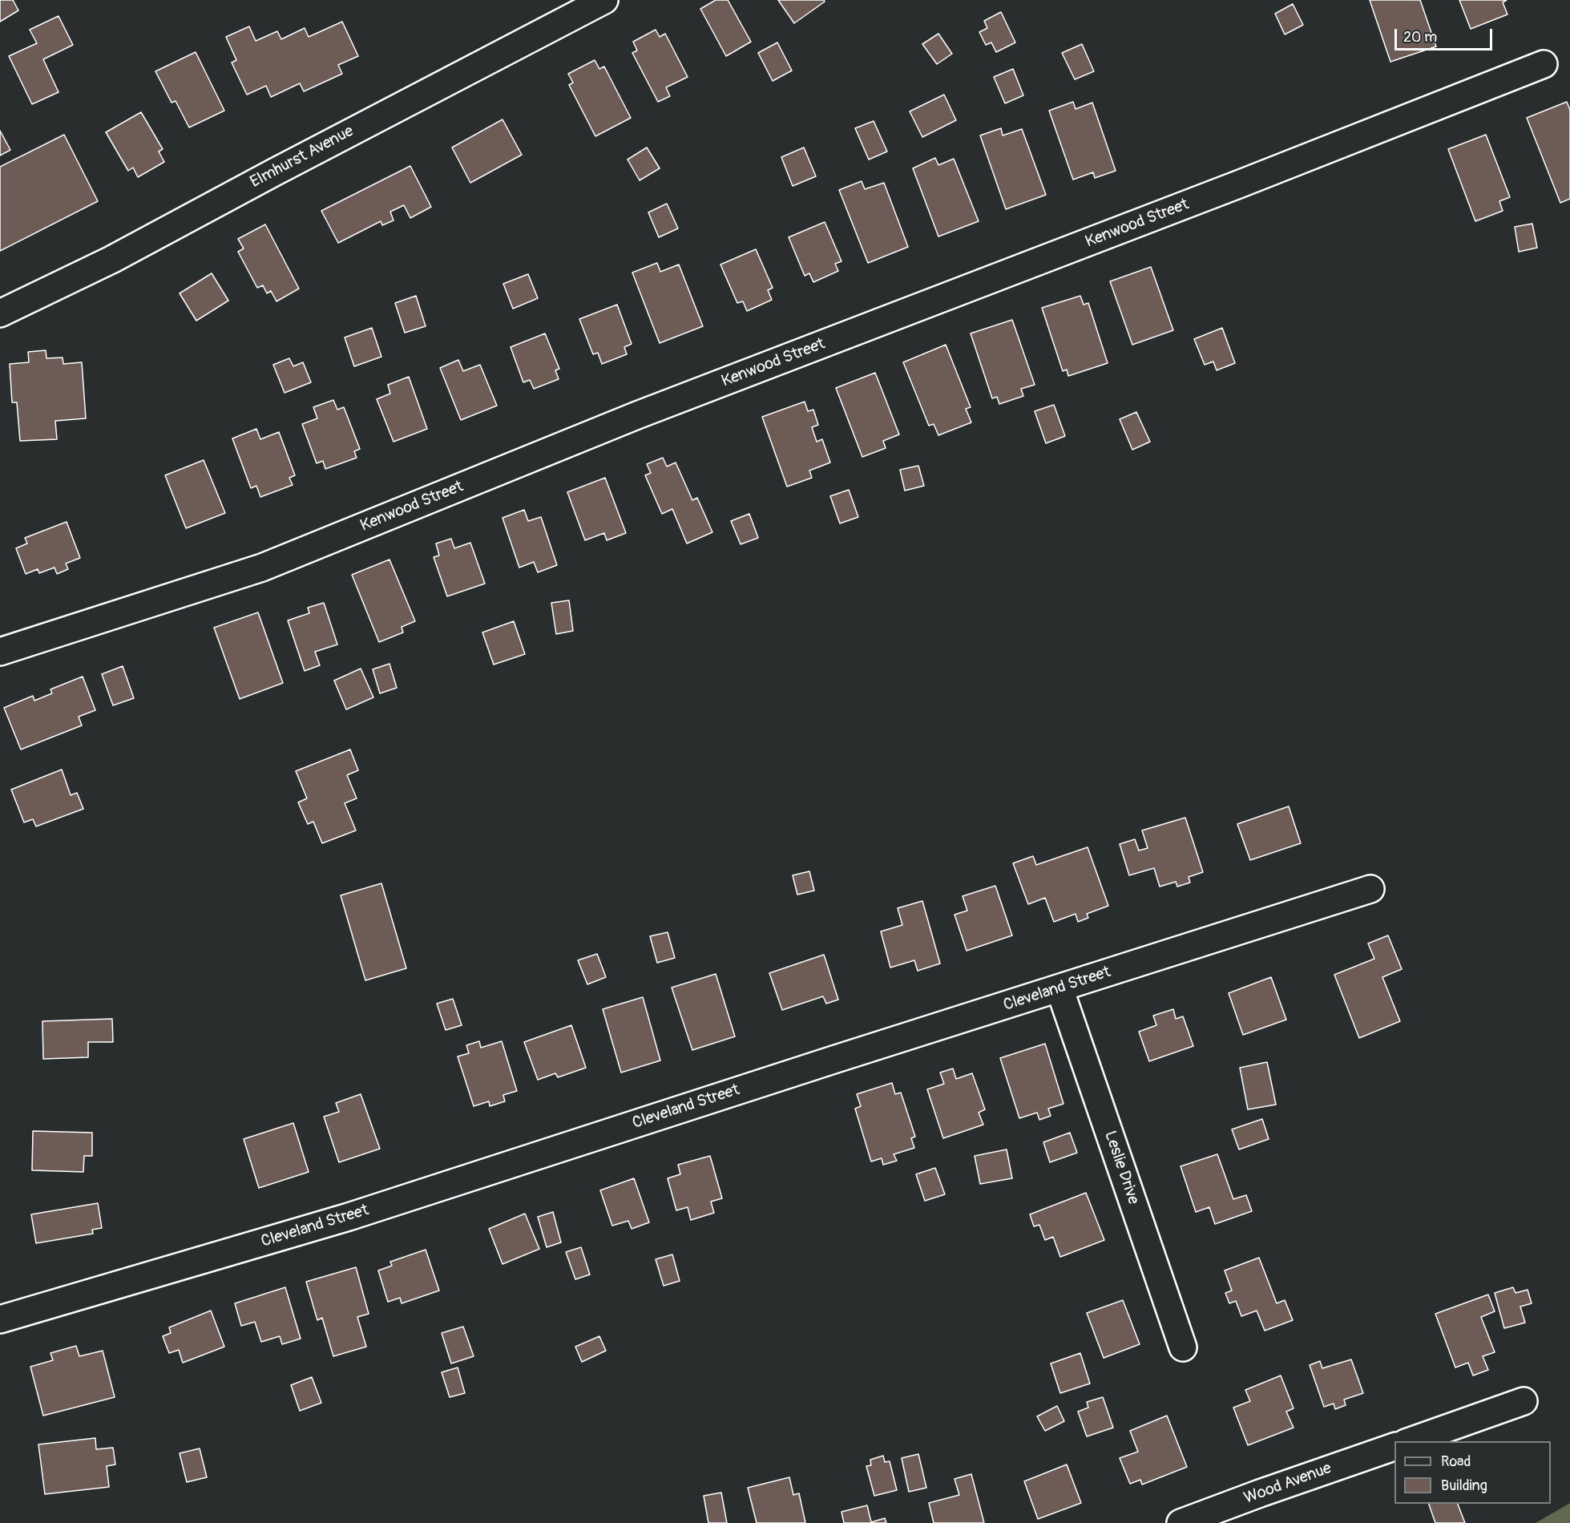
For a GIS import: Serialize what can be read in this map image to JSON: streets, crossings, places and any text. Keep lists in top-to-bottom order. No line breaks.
{"streets":{"street":["Elmhurst Avenue","Kenwood Street","Cleveland Street","Leslie Drive","Wood Avenue"]},"crossings":[["Cleveland Street","Leslie Drive"]],"legend":["Road","Building"],"scale_bar":"20 m"}
